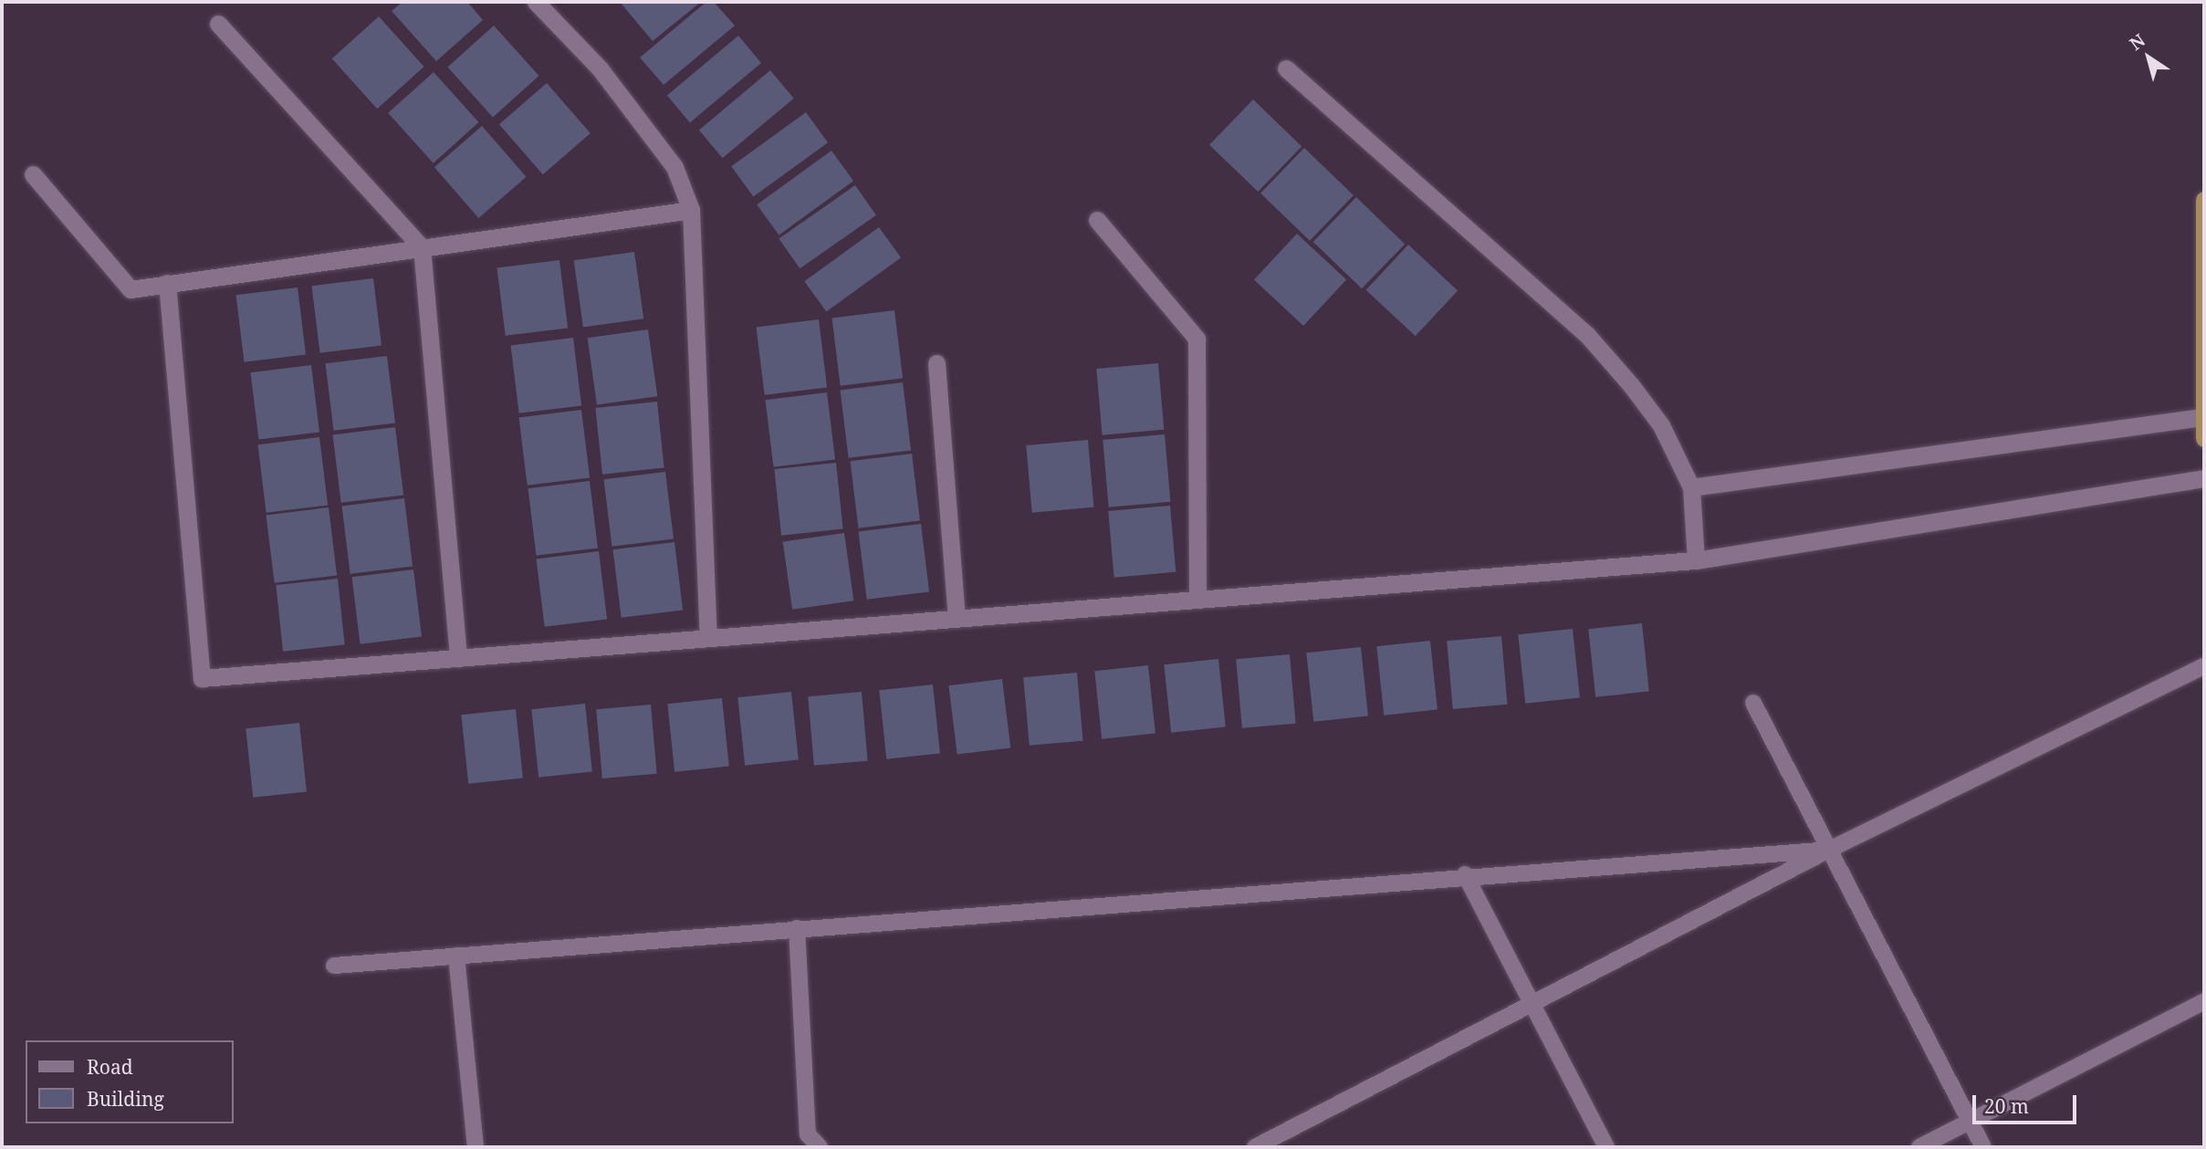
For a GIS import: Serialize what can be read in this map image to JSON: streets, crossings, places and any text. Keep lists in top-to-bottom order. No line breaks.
{"legend":["Road","Building"],"scale_bar":"20 m","north":"top left"}
